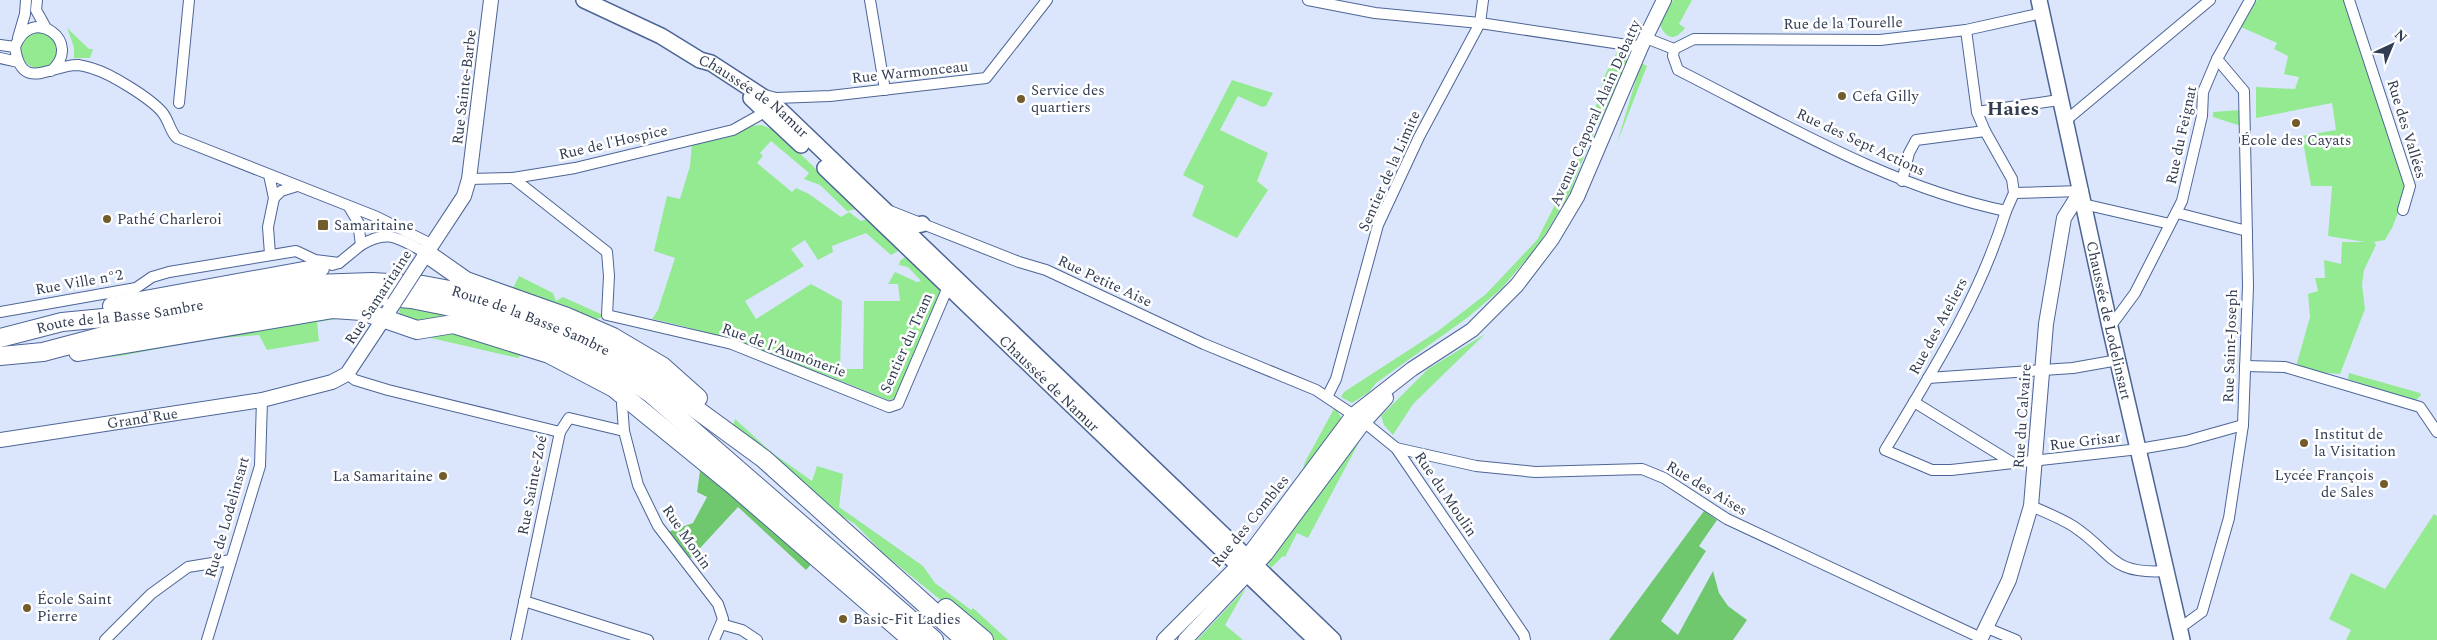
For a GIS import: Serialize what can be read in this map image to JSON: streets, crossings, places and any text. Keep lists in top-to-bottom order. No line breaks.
{"streets":{"highway":["Route de la Basse Sambre"],"main road":["Rue Sainte-Barbe","Chaussée de Namur","Avenue Caporal Alain Debatty","Rue Samaritaine","Chaussée de Lodelinsart","Rue du Calvaire","Grand'Rue","Rue des Combles"],"street":["Rue de la Tourelle","Rue Warmonceau","Rue des Vallées","Rue du Feignat","Rue de l'Hospice","Rue des Sept Actions","Sentier de la Limite","Rue Petite Aise","Rue Ville n°2","Rue des Ateliers","Sentier du Tram","Rue Saint-Joseph","Rue de l'Aumônerie","Rue Grisar","Rue Sainte-Zoé","Rue des Aises","Rue du Moulin","Rue de Lodelinsart","Rue Monin"]},"crossings":[["Rue de la Tourelle","Rue des Sept Actions"],["Rue de la Tourelle","Chaussée de Lodelinsart"],["Rue Warmonceau","Chaussée de Namur"],["Rue Warmonceau","Rue de l'Hospice"],["Rue Sainte-Barbe","Rue de l'Hospice"],["Rue Sainte-Barbe","Rue Samaritaine"],["Chaussée de Namur","Rue de l'Hospice"],["Chaussée de Namur","Rue Petite Aise"],["Chaussée de Namur","Sentier du Tram"],["Chaussée de Namur","Rue des Combles"],["Avenue Caporal Alain Debatty","Rue du Moulin"],["Avenue Caporal Alain Debatty","Rue des Combles"],["Rue du Feignat","Chaussée de Lodelinsart"],["Rue du Feignat","Rue Saint-Joseph"],["Rue de l'Hospice","Rue Samaritaine"],["Rue de l'Hospice","Rue de l'Aumônerie"],["Rue des Sept Actions","Rue des Ateliers"],["Sentier de la Limite","Rue du Moulin"],["Rue Petite Aise","Rue du Moulin"],["Rue Samaritaine","Grand'Rue"],["Rue Samaritaine","Rue Sainte-Zoé"],["Chaussée de Lodelinsart","Rue Saint-Joseph"],["Chaussée de Lodelinsart","Rue du Calvaire"],["Chaussée de Lodelinsart","Rue Grisar"],["Rue des Ateliers","Rue Grisar"],["Sentier du Tram","Rue de l'Aumônerie"],["Rue Saint-Joseph","Rue Grisar"],["Rue du Calvaire","Rue Grisar"],["Rue du Calvaire","Rue des Aises"],["Grand'Rue","Rue Sainte-Zoé"],["Grand'Rue","Rue de Lodelinsart"],["Rue des Aises","Rue du Moulin"],["Rue du Moulin","Rue des Combles"]],"districts":["Haies"],"places":{"other":["Cefa Gilly","Service des quartiers","École des Cayats","Pathé Charleroi","Institut de la Visitation","La Samaritaine","Lycée François de Sales","École Saint Pierre","Basic-Fit Ladies"],"transit":["Samaritaine"]},"north":"top right"}
